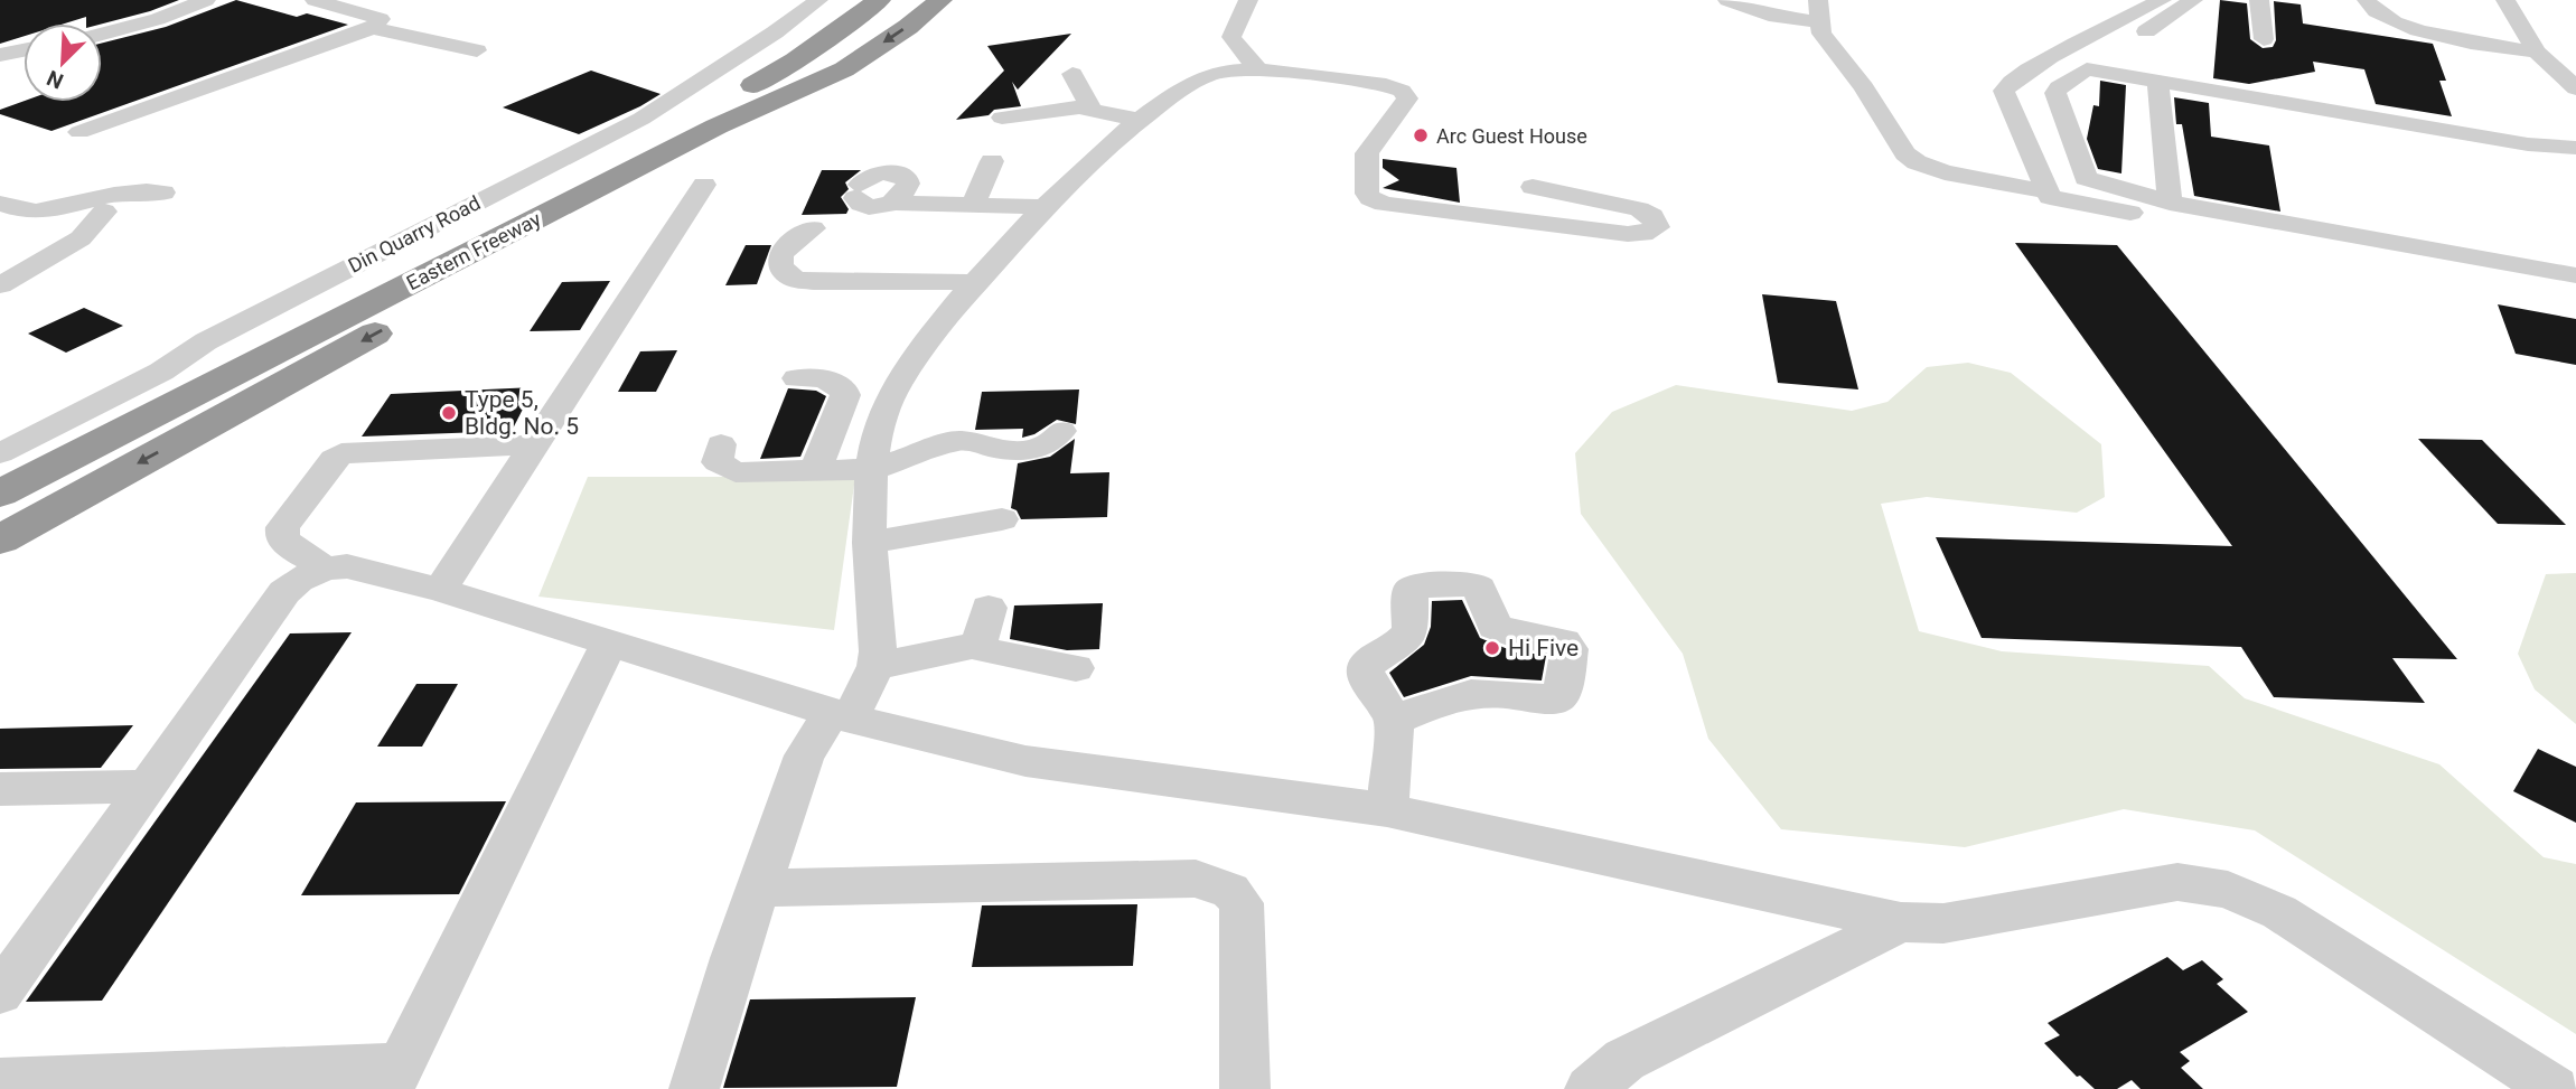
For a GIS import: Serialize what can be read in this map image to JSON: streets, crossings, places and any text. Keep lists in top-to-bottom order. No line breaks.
{"streets":{"highway":["Eastern Freeway"],"street":["Din Quarry Road"]},"places":["Arc Guest House","Type 5, Bldg. No. 5","Hi Five"],"north":"bottom left"}
